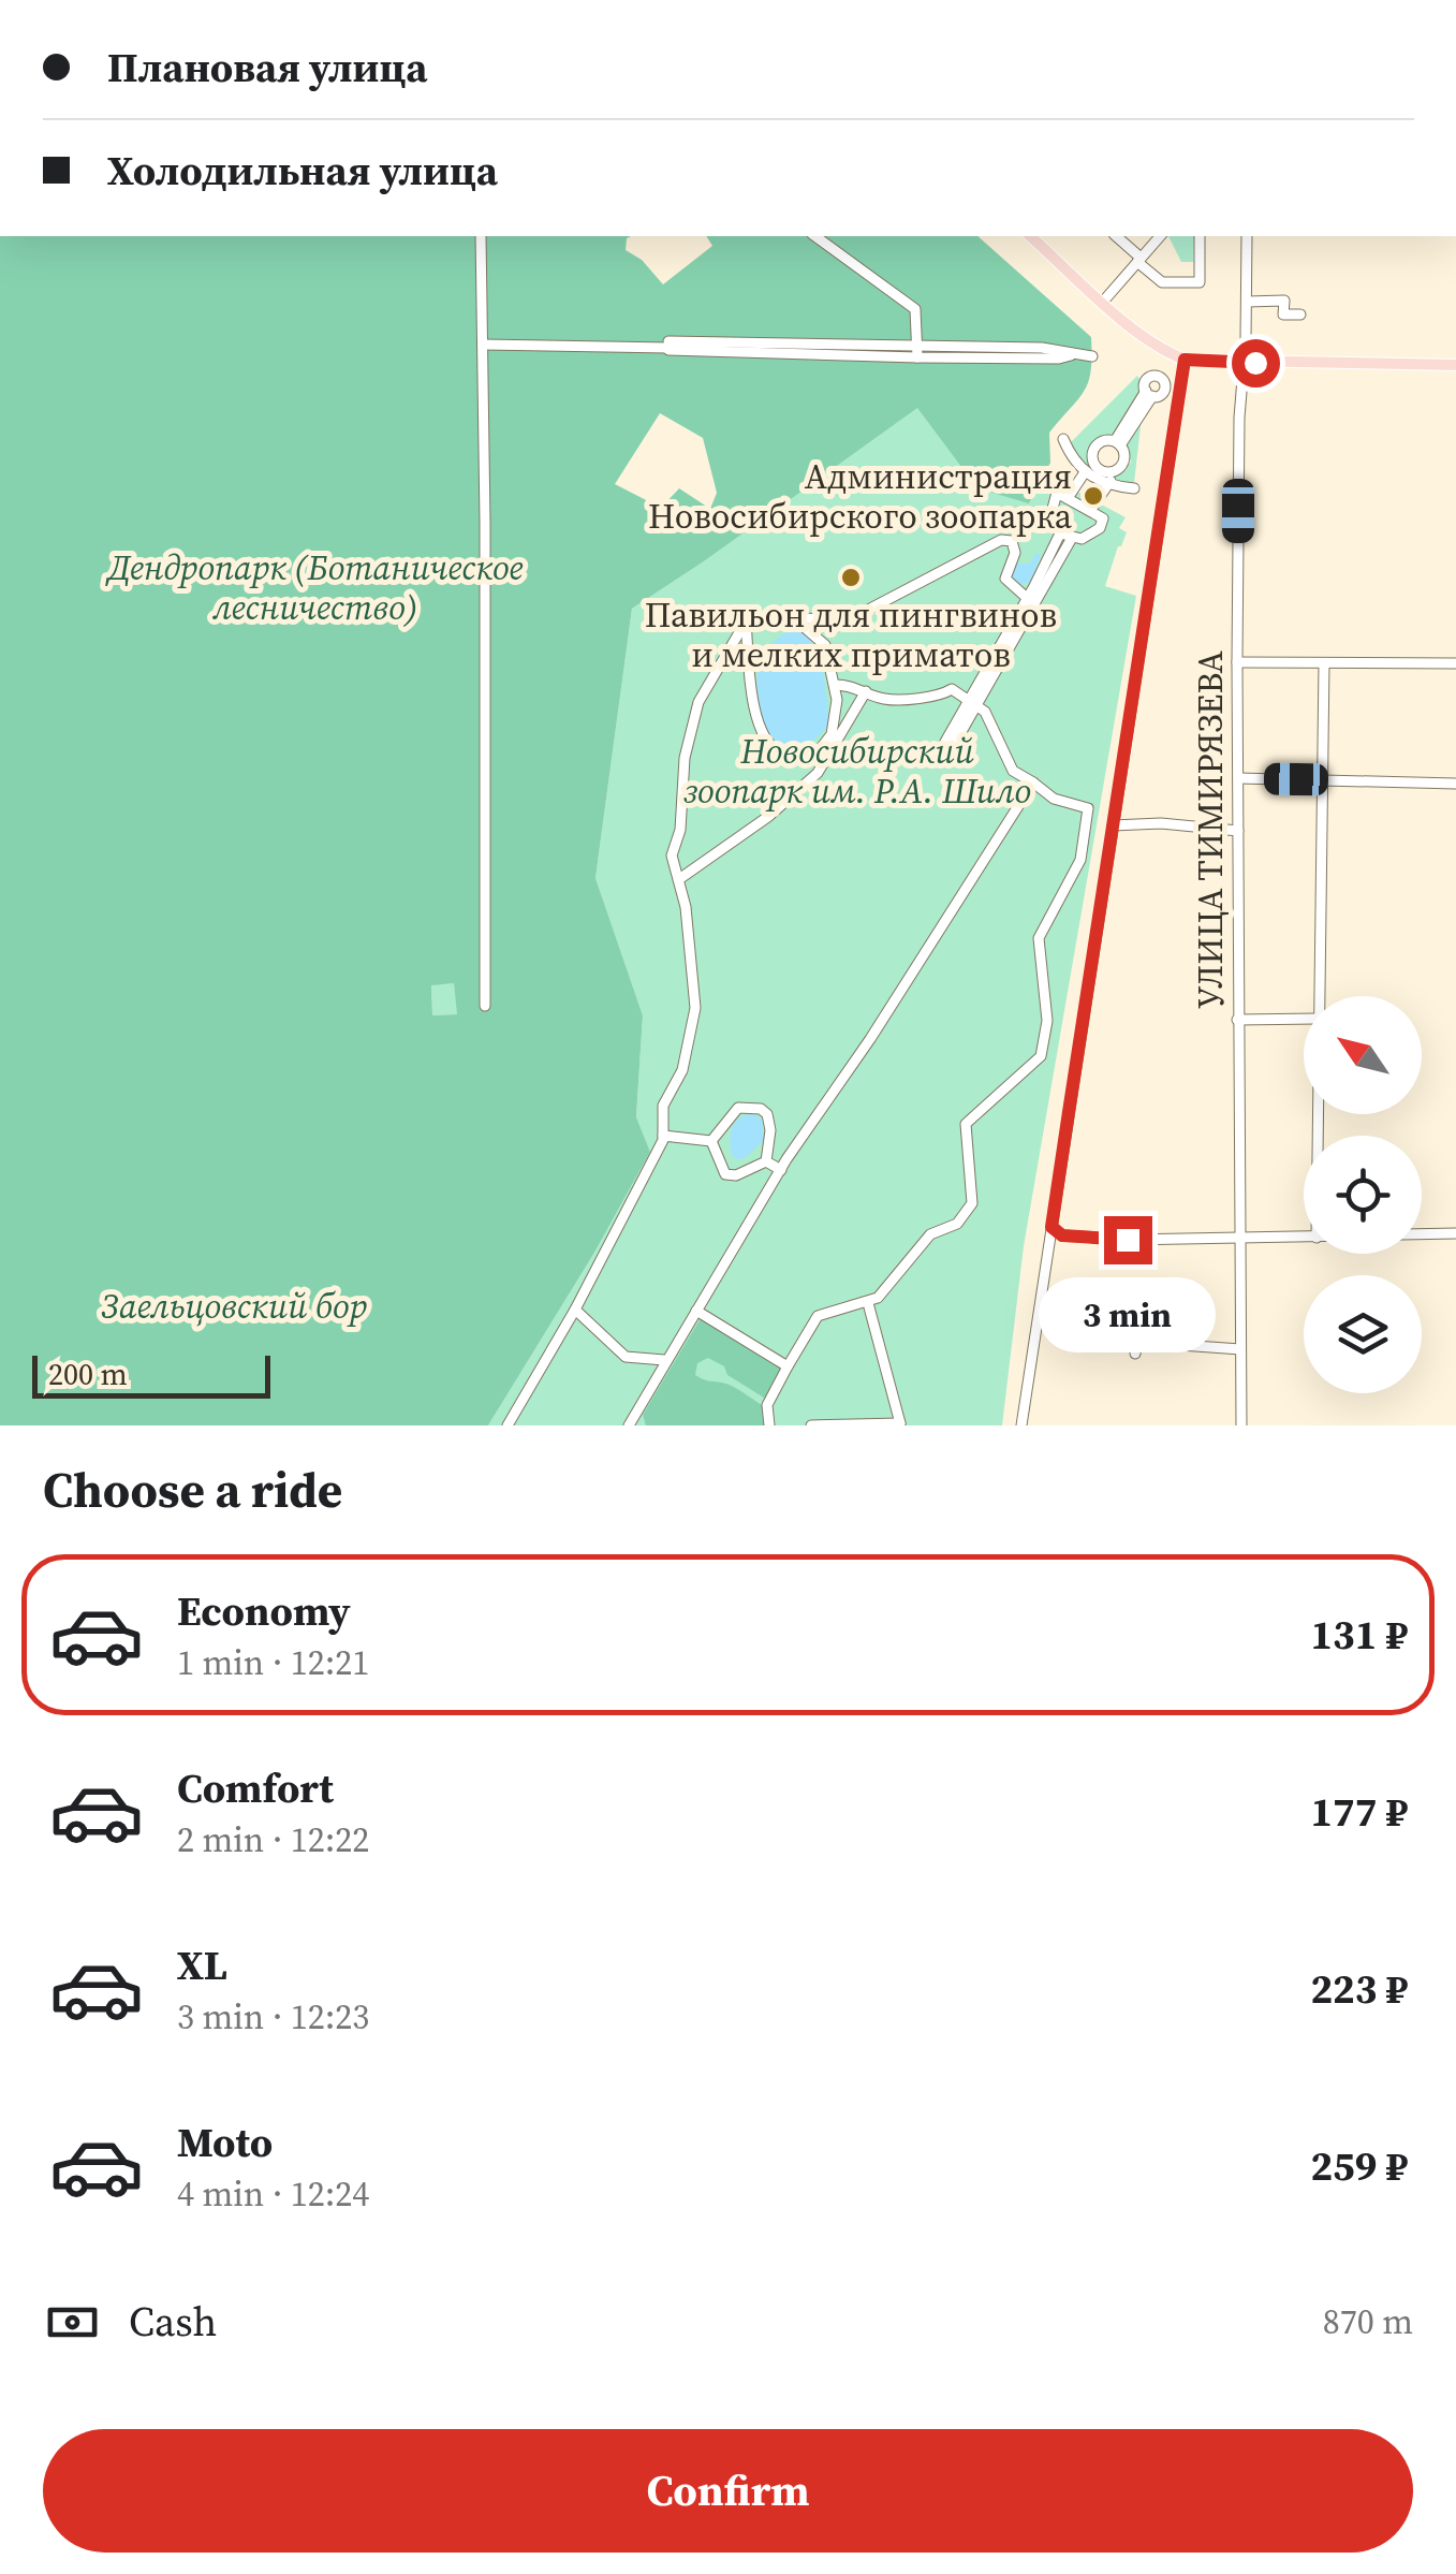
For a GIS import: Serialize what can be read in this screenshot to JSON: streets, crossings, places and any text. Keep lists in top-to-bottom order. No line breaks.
{"streets":{"street":["УЛИЦА ТИМИРЯЗЕВА"]},"parks":["Дендропарк (Ботаническое лесничество)","Новосибирский зоопарк им. Р.А. Шило","Заельцовский бор"],"places":["Администрация Новосибирского зоопарка","Павильон для пингвинов и мелких приматов"],"scale_bar":"200 m","north":"top left","page":{"banner":["Плановая улица","Холодильная улица"],"bubble":"3 min","scale":"200 m","heading":"Choose a ride","list":[{"name":"Economy","note":"1 min · 12:21","value":"131 ₽"},{"name":"Comfort","note":"2 min · 12:22","value":"177 ₽"},{"name":"XL","note":"3 min · 12:23","value":"223 ₽"},{"name":"Moto","note":"4 min · 12:24","value":"259 ₽"}],"pay":["Cash","870 m"],"buttons":"Confirm"}}
